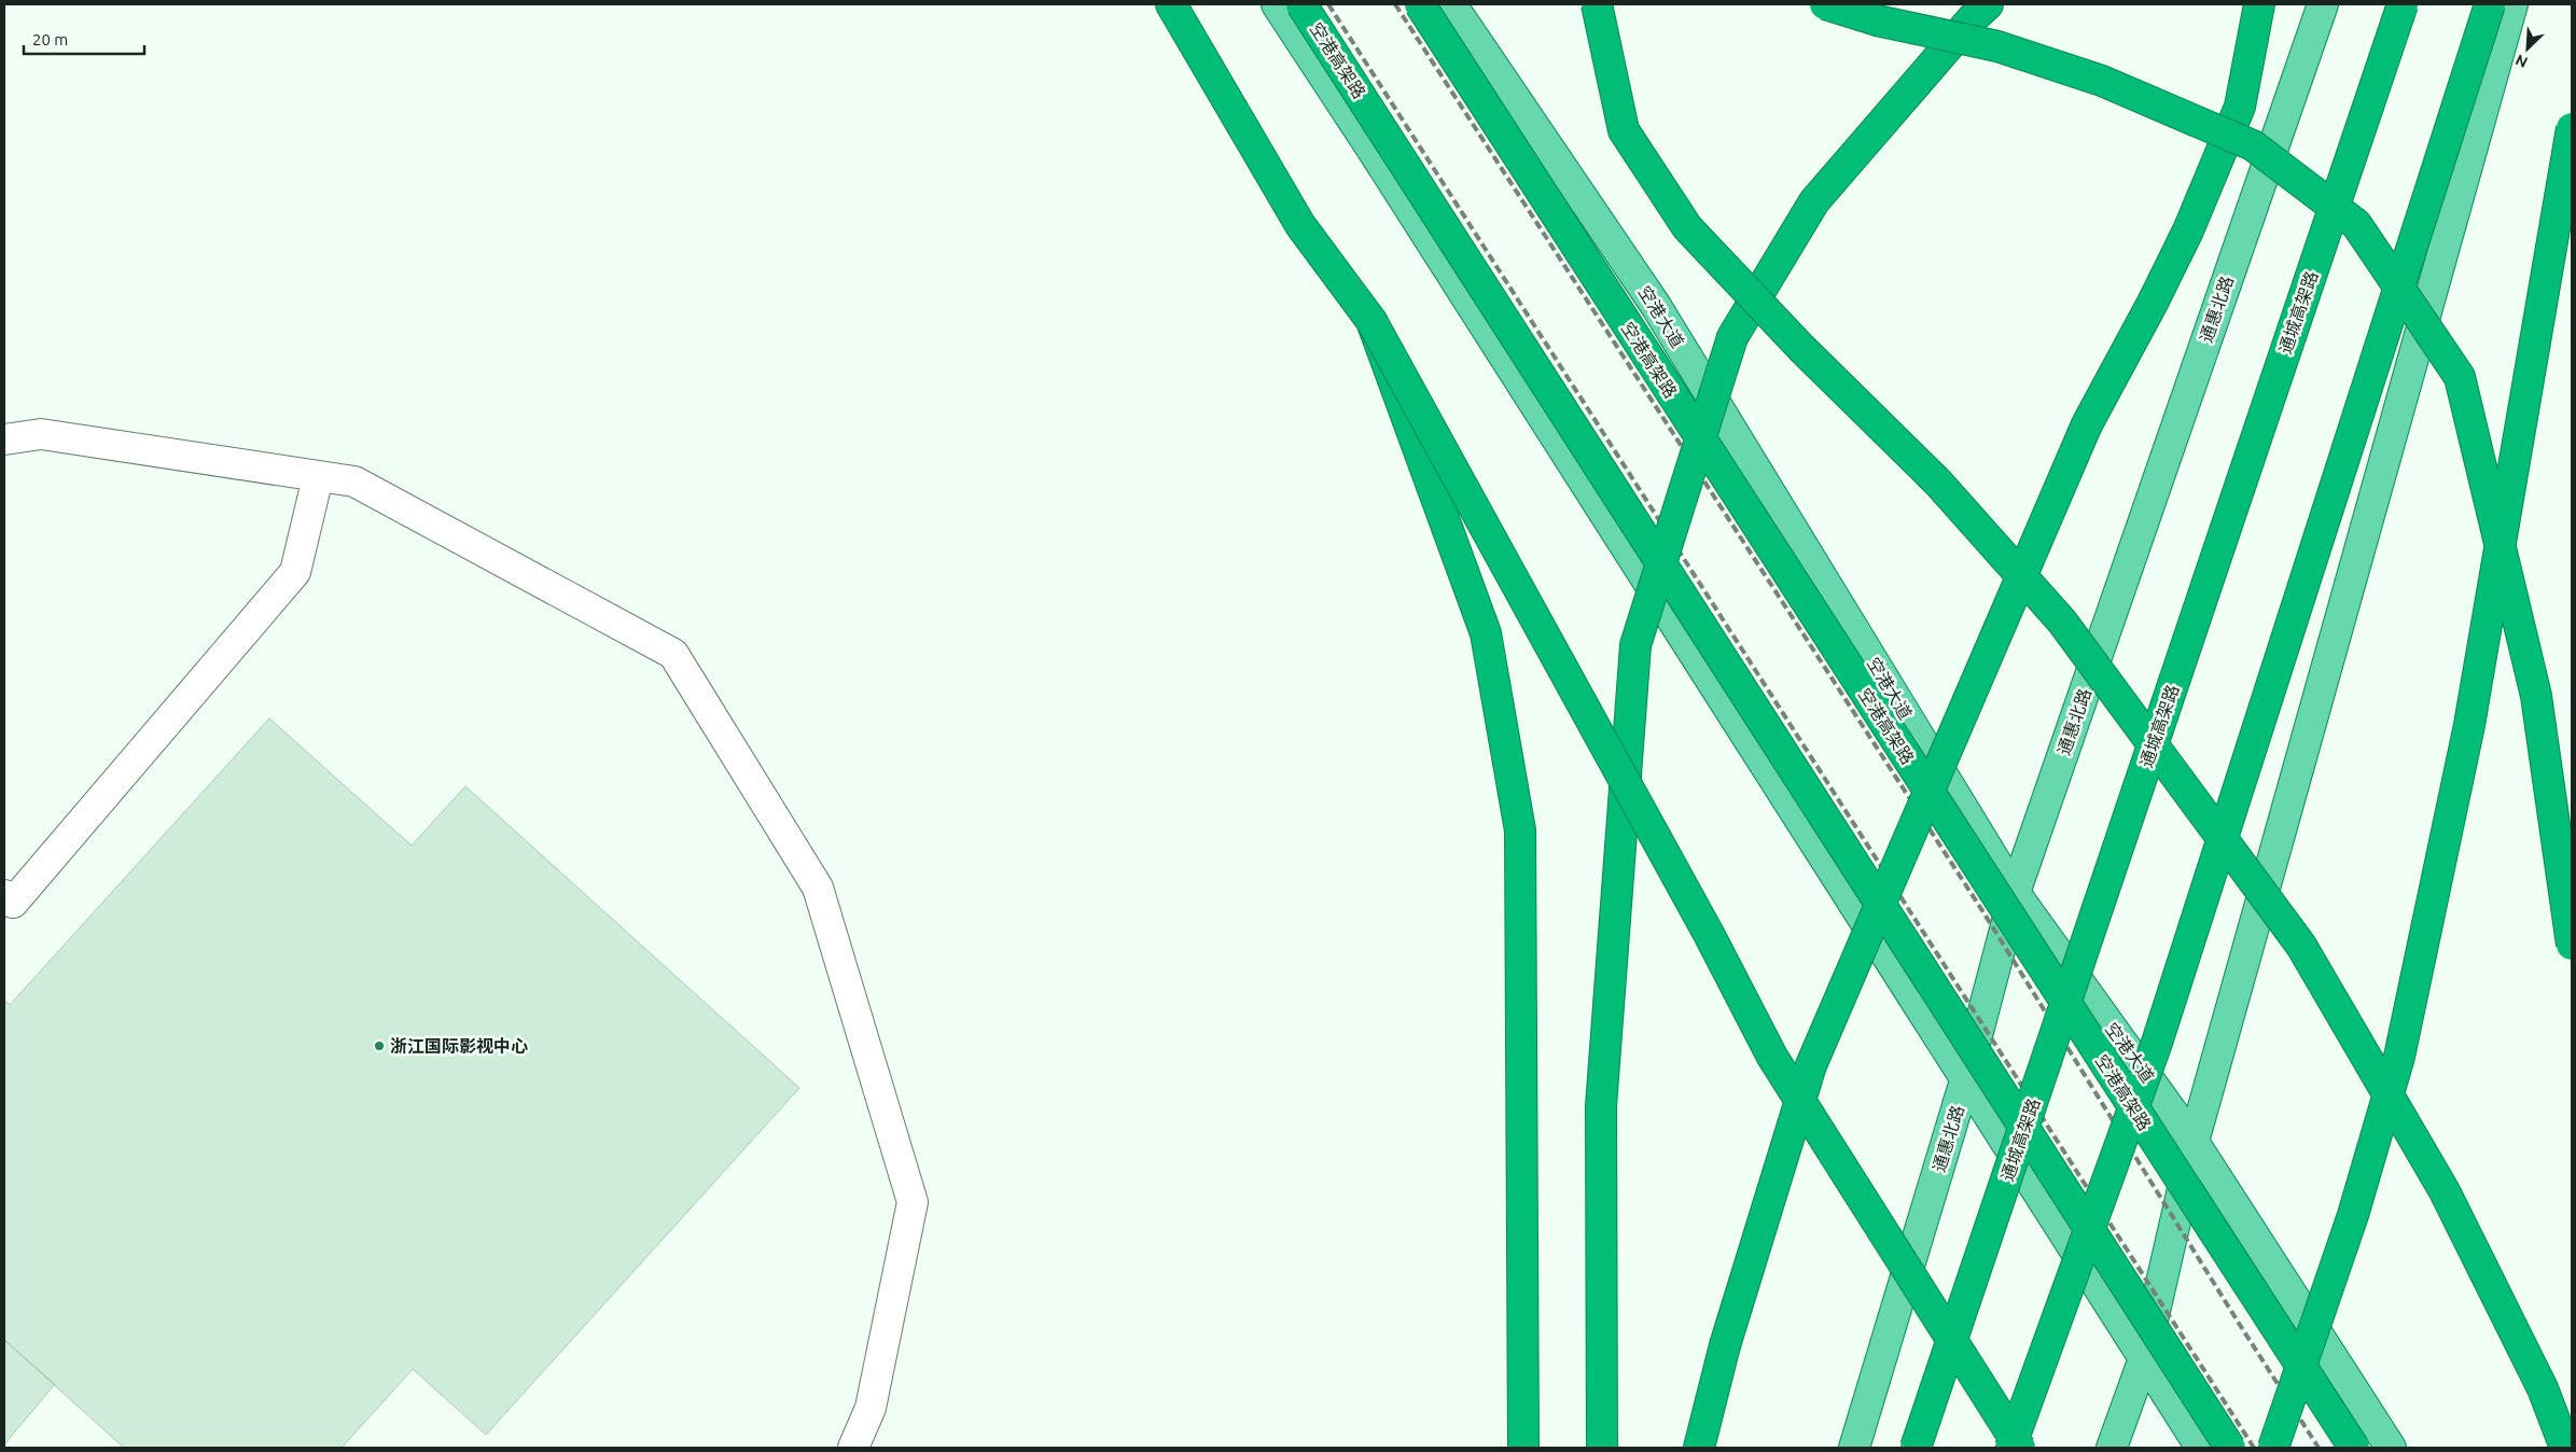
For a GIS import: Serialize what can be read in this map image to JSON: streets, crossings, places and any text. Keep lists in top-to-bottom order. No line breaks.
{"streets":{"highway":["空港高架路","通城高架路"],"main road":["通惠北路","空港大道"]},"crossings":[["通惠北路","空港大道"]],"places":["浙江国际影视中心"],"scale_bar":"20 m","north":"bottom left"}
